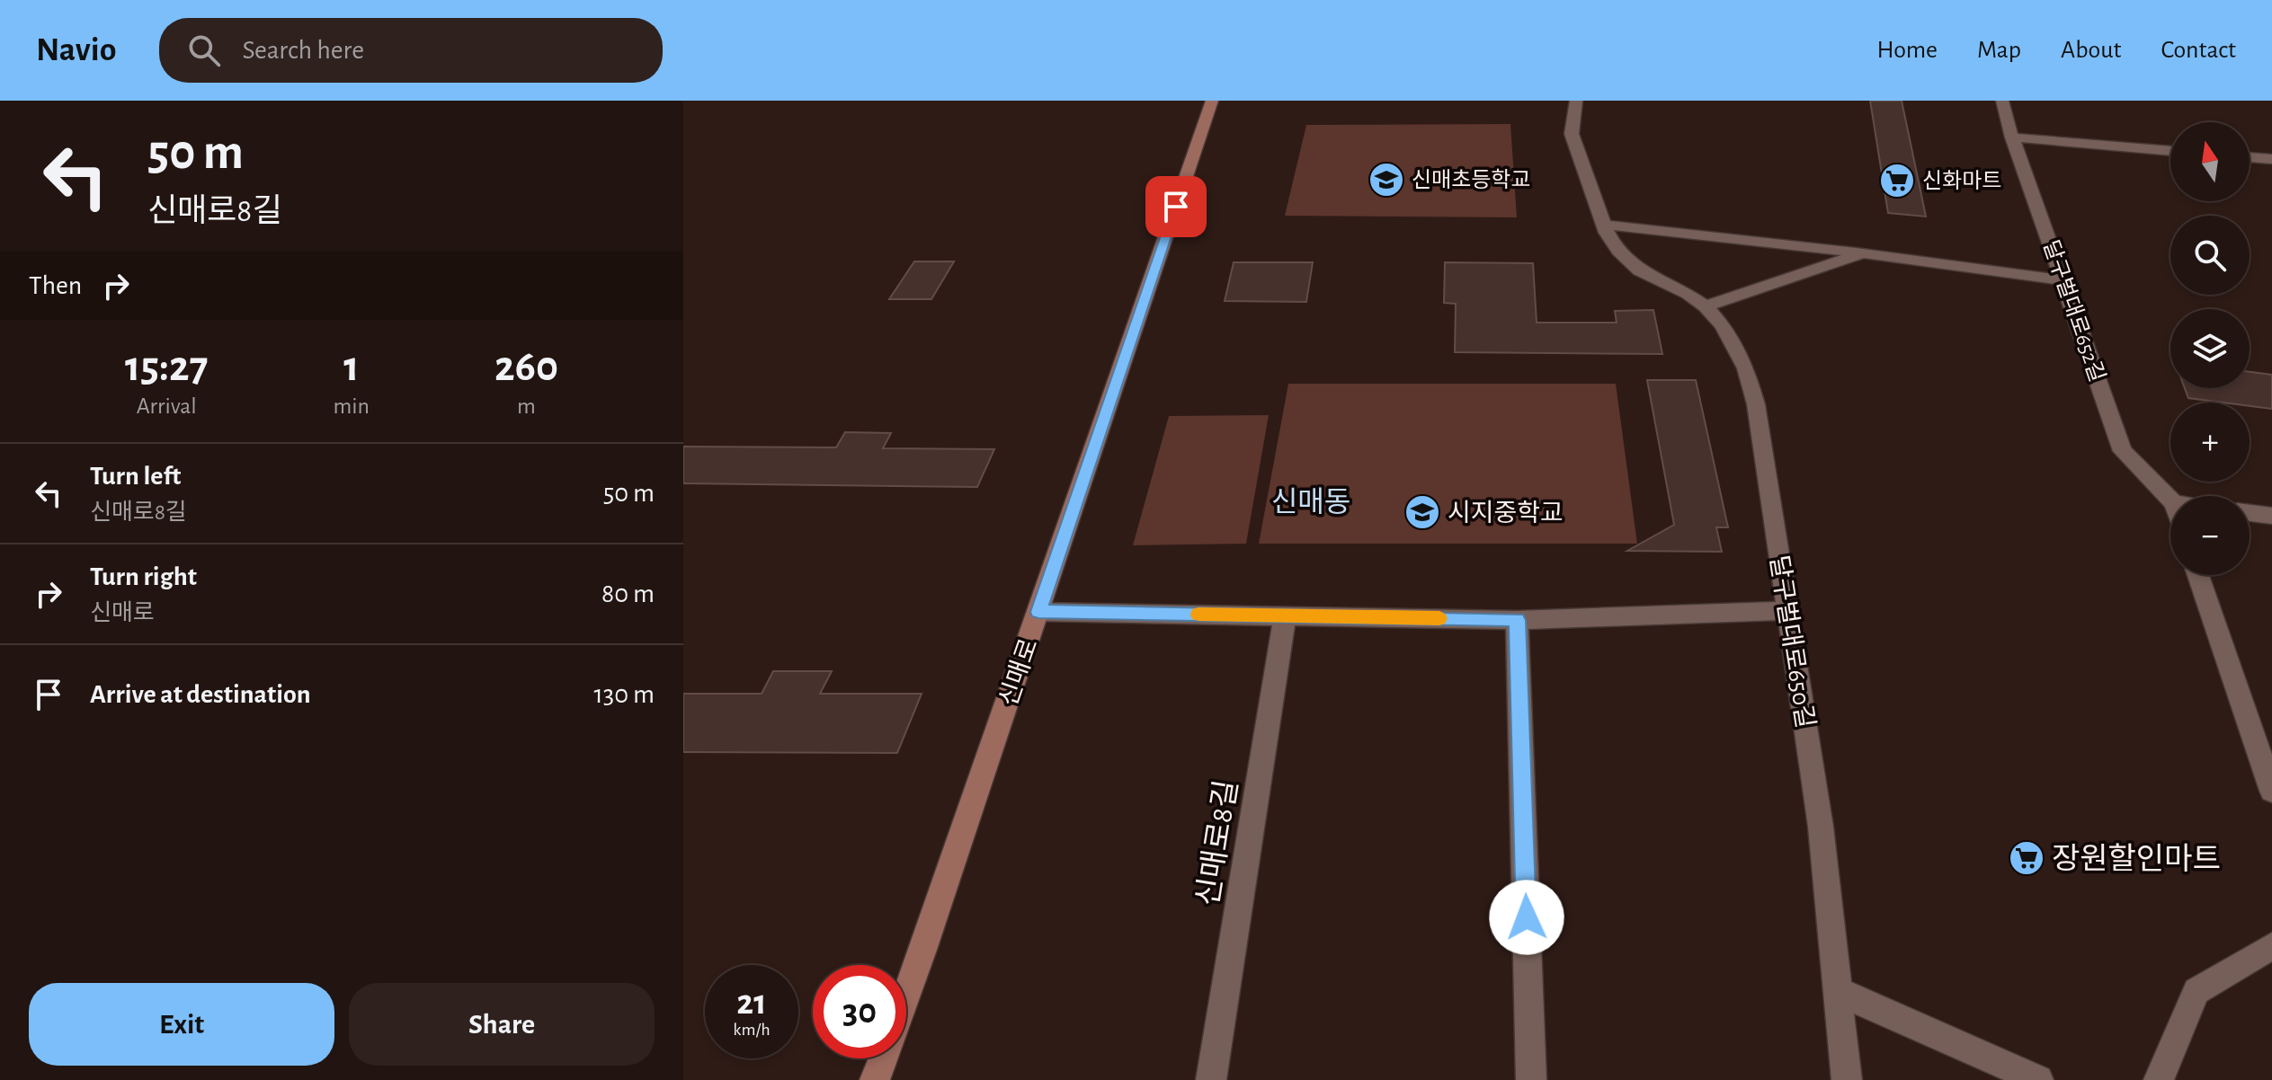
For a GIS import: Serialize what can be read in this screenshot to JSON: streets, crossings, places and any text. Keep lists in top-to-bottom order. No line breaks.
{"streets":{"street":["달구벌대로652길","달구벌대로650길","신매로","신매로8길"]},"districts":["신매동"],"places":{"school or university":["신매초등학교","시지중학교"],"supermarket":["신화마트","장원할인마트"]},"north":"top","page":{"header":"Navio","search":"Search here","nav":["Home","Map","About","Contact"],"turn":["50 m","신매로8길"],"map_buttons":["+","−"],"then":"Then","eta":["15:27","Arrival","1","min","260","m"],"list":[{"name":"Turn left","note":"신매로8길","value":"50 m"},{"name":"Turn right","note":"신매로","value":"80 m"},{"name":"Arrive at destination","value":"130 m"}],"speed":"21 km/h","limit":"30","buttons":["Exit","Share"]}}
